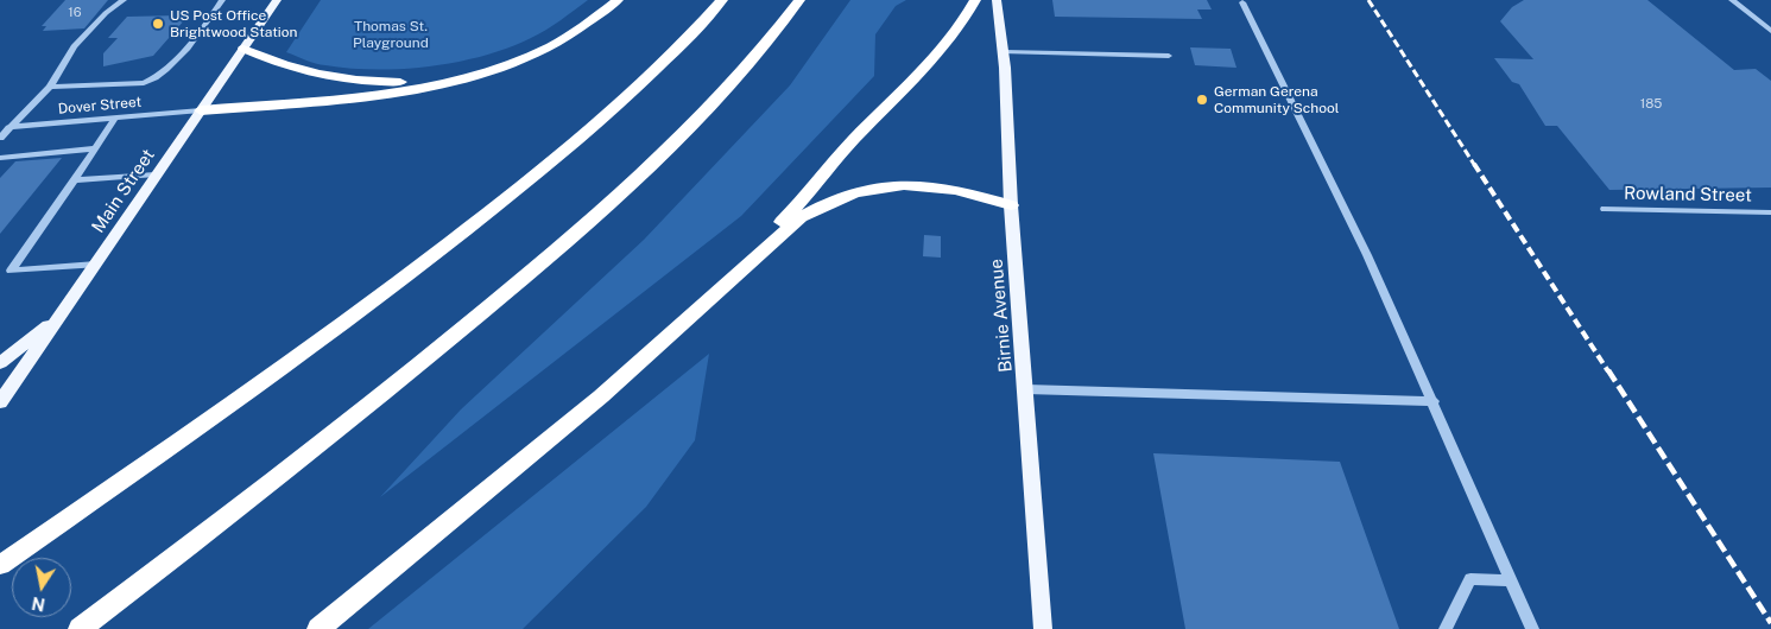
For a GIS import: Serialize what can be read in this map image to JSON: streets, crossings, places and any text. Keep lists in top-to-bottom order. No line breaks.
{"streets":{"main road":["Main Street","Birnie Avenue"],"street":["Dover Street","Rowland Street"]},"crossings":[["Dover Street","Main Street"]],"parks":["Thomas St. Playground"],"places":["US Post Office Brightwood Station","German Gerena Community School"],"house_numbers":["16","185"],"north":"bottom"}
